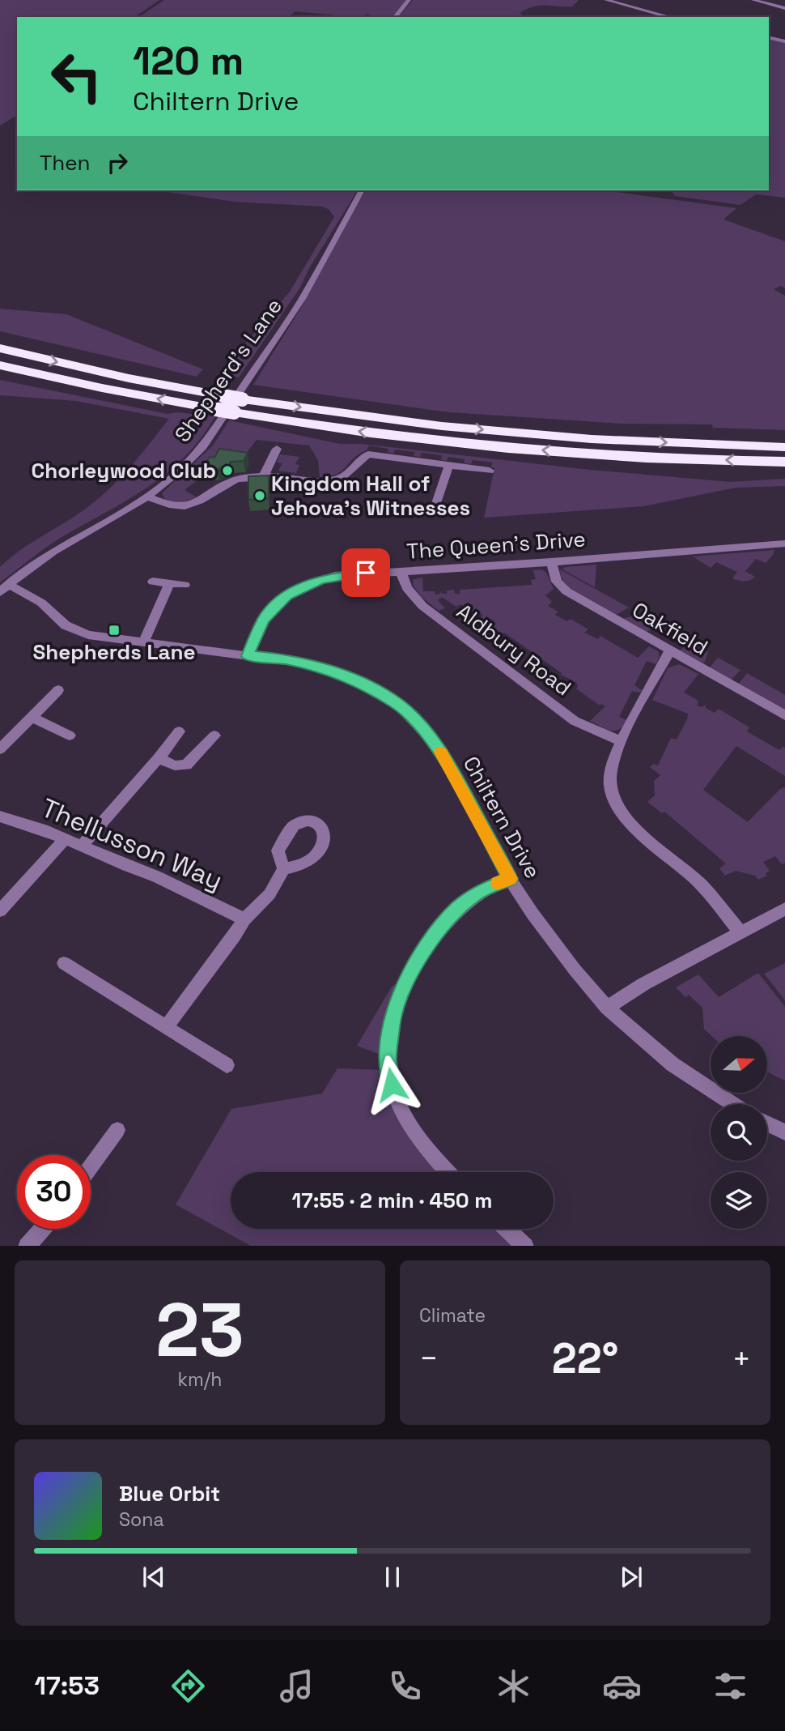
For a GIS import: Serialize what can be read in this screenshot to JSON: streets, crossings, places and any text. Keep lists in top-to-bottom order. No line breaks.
{"streets":{"street":["Shepherd's Lane","The Queen's Drive","Oakfield","Aldbury Road","Chiltern Drive","Thellusson Way"]},"crossings":[["Shepherd's Lane","Chiltern Drive"],["The Queen's Drive","Oakfield"],["The Queen's Drive","Aldbury Road"],["The Queen's Drive","Chiltern Drive"]],"places":{"other":["Chorleywood Club","Kingdom Hall of Jehova's Witnesses"],"transit":["Shepherds Lane"]},"north":"right","page":{"turn":["120 m","Chiltern Drive"],"then":"Then","limit":"30","trip":"17:55 · 2 min · 450 m","tile":[["23","km/h"],"Climate"],"heat":["−","22°","+"],"song":["Blue Orbit","Sona"],"tabs":"17:53"}}
